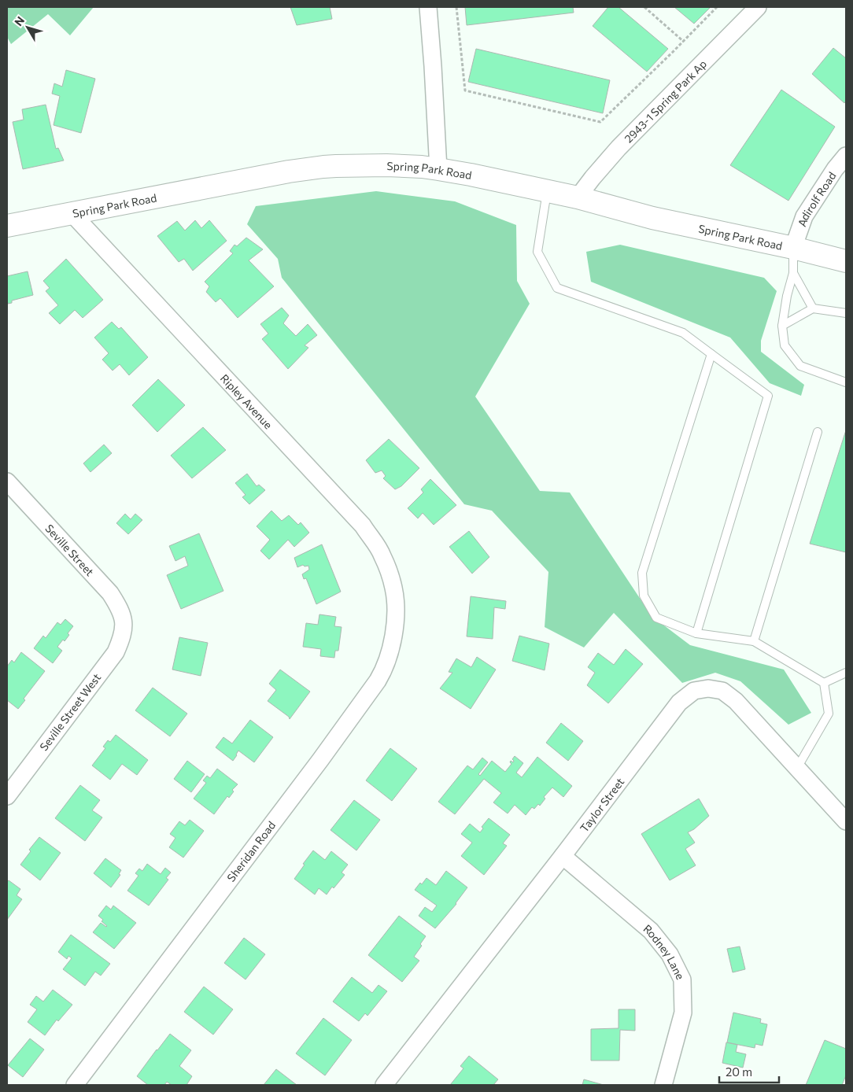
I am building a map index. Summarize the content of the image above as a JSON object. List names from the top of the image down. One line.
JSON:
{"streets":{"main road":["Spring Park Road"],"street":["2943-1 Spring Park Ap","Adirolf Road","Ripley Avenue","Seville Street","Seville Street West","Taylor Street","Sheridan Road","Rodney Lane"]},"crossings":[["2943-1 Spring Park Ap","Spring Park Road"],["Spring Park Road","Adirolf Road"],["Spring Park Road","Ripley Avenue"],["Ripley Avenue","Sheridan Road"],["Seville Street","Seville Street West"],["Taylor Street","Rodney Lane"]],"scale_bar":"20 m","north":"top left"}
